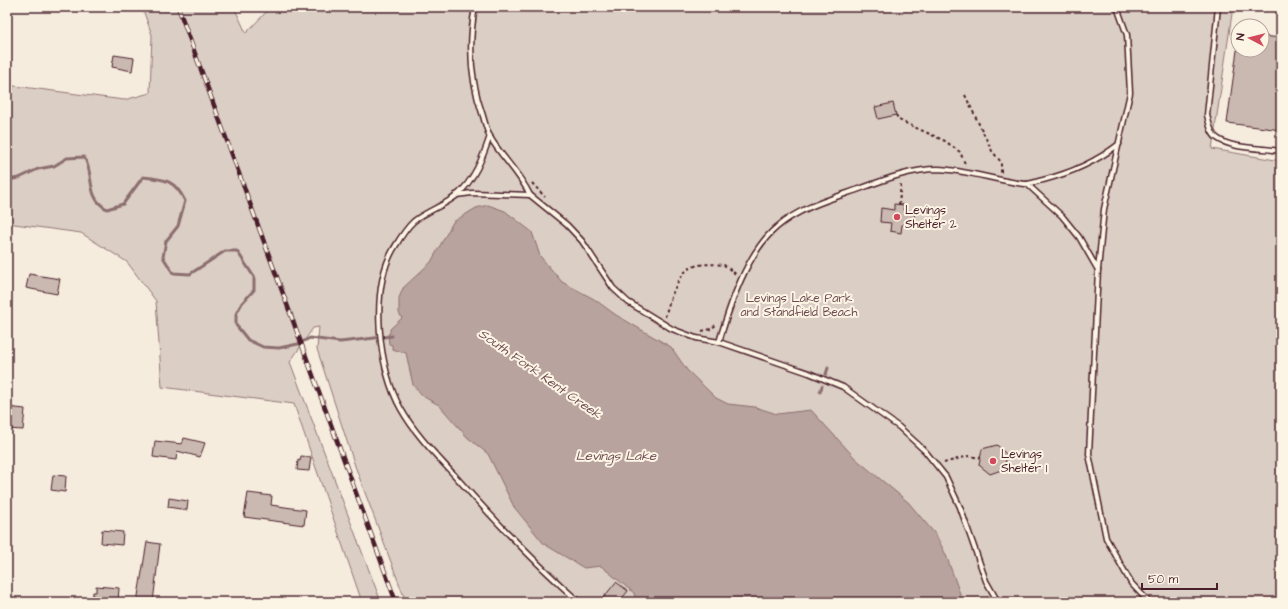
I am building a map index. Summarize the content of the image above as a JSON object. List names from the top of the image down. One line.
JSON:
{"water":["South Fork Kent Creek","Levings Lake"],"parks":["Levings Lake Park and Standfield Beach"],"places":["Levings Shelter 2","Levings Shelter 1"],"scale_bar":"50 m","north":"left"}
